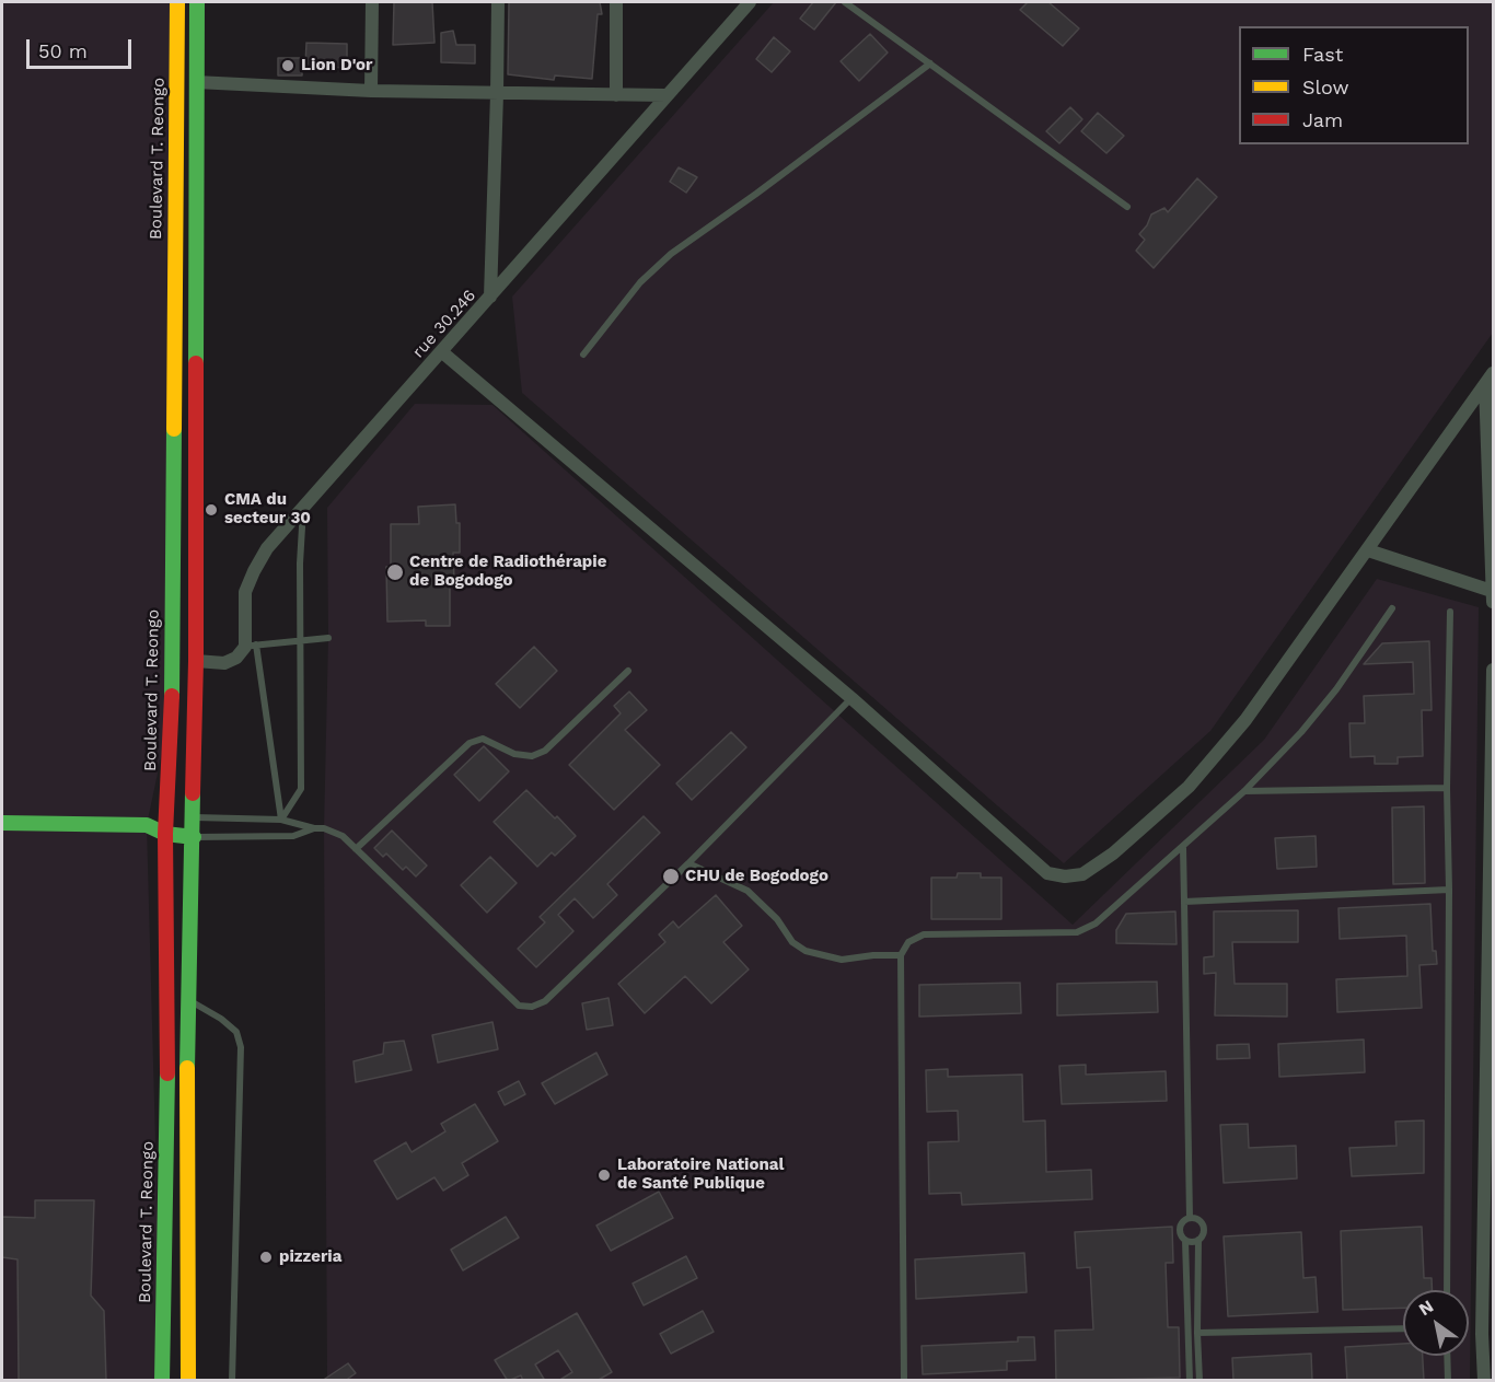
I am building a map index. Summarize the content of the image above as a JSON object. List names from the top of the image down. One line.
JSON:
{"streets":{"main road":["Boulevard T. Reongo"],"street":["rue 30.246"]},"places":["Lion D'or","CMA du secteur 30","Centre de Radiothérapie de Bogodogo","CHU de Bogodogo","Laboratoire National de Santé Publique","pizzeria"],"legend":["Fast","Slow","Jam"],"scale_bar":"50 m","north":"top left"}
